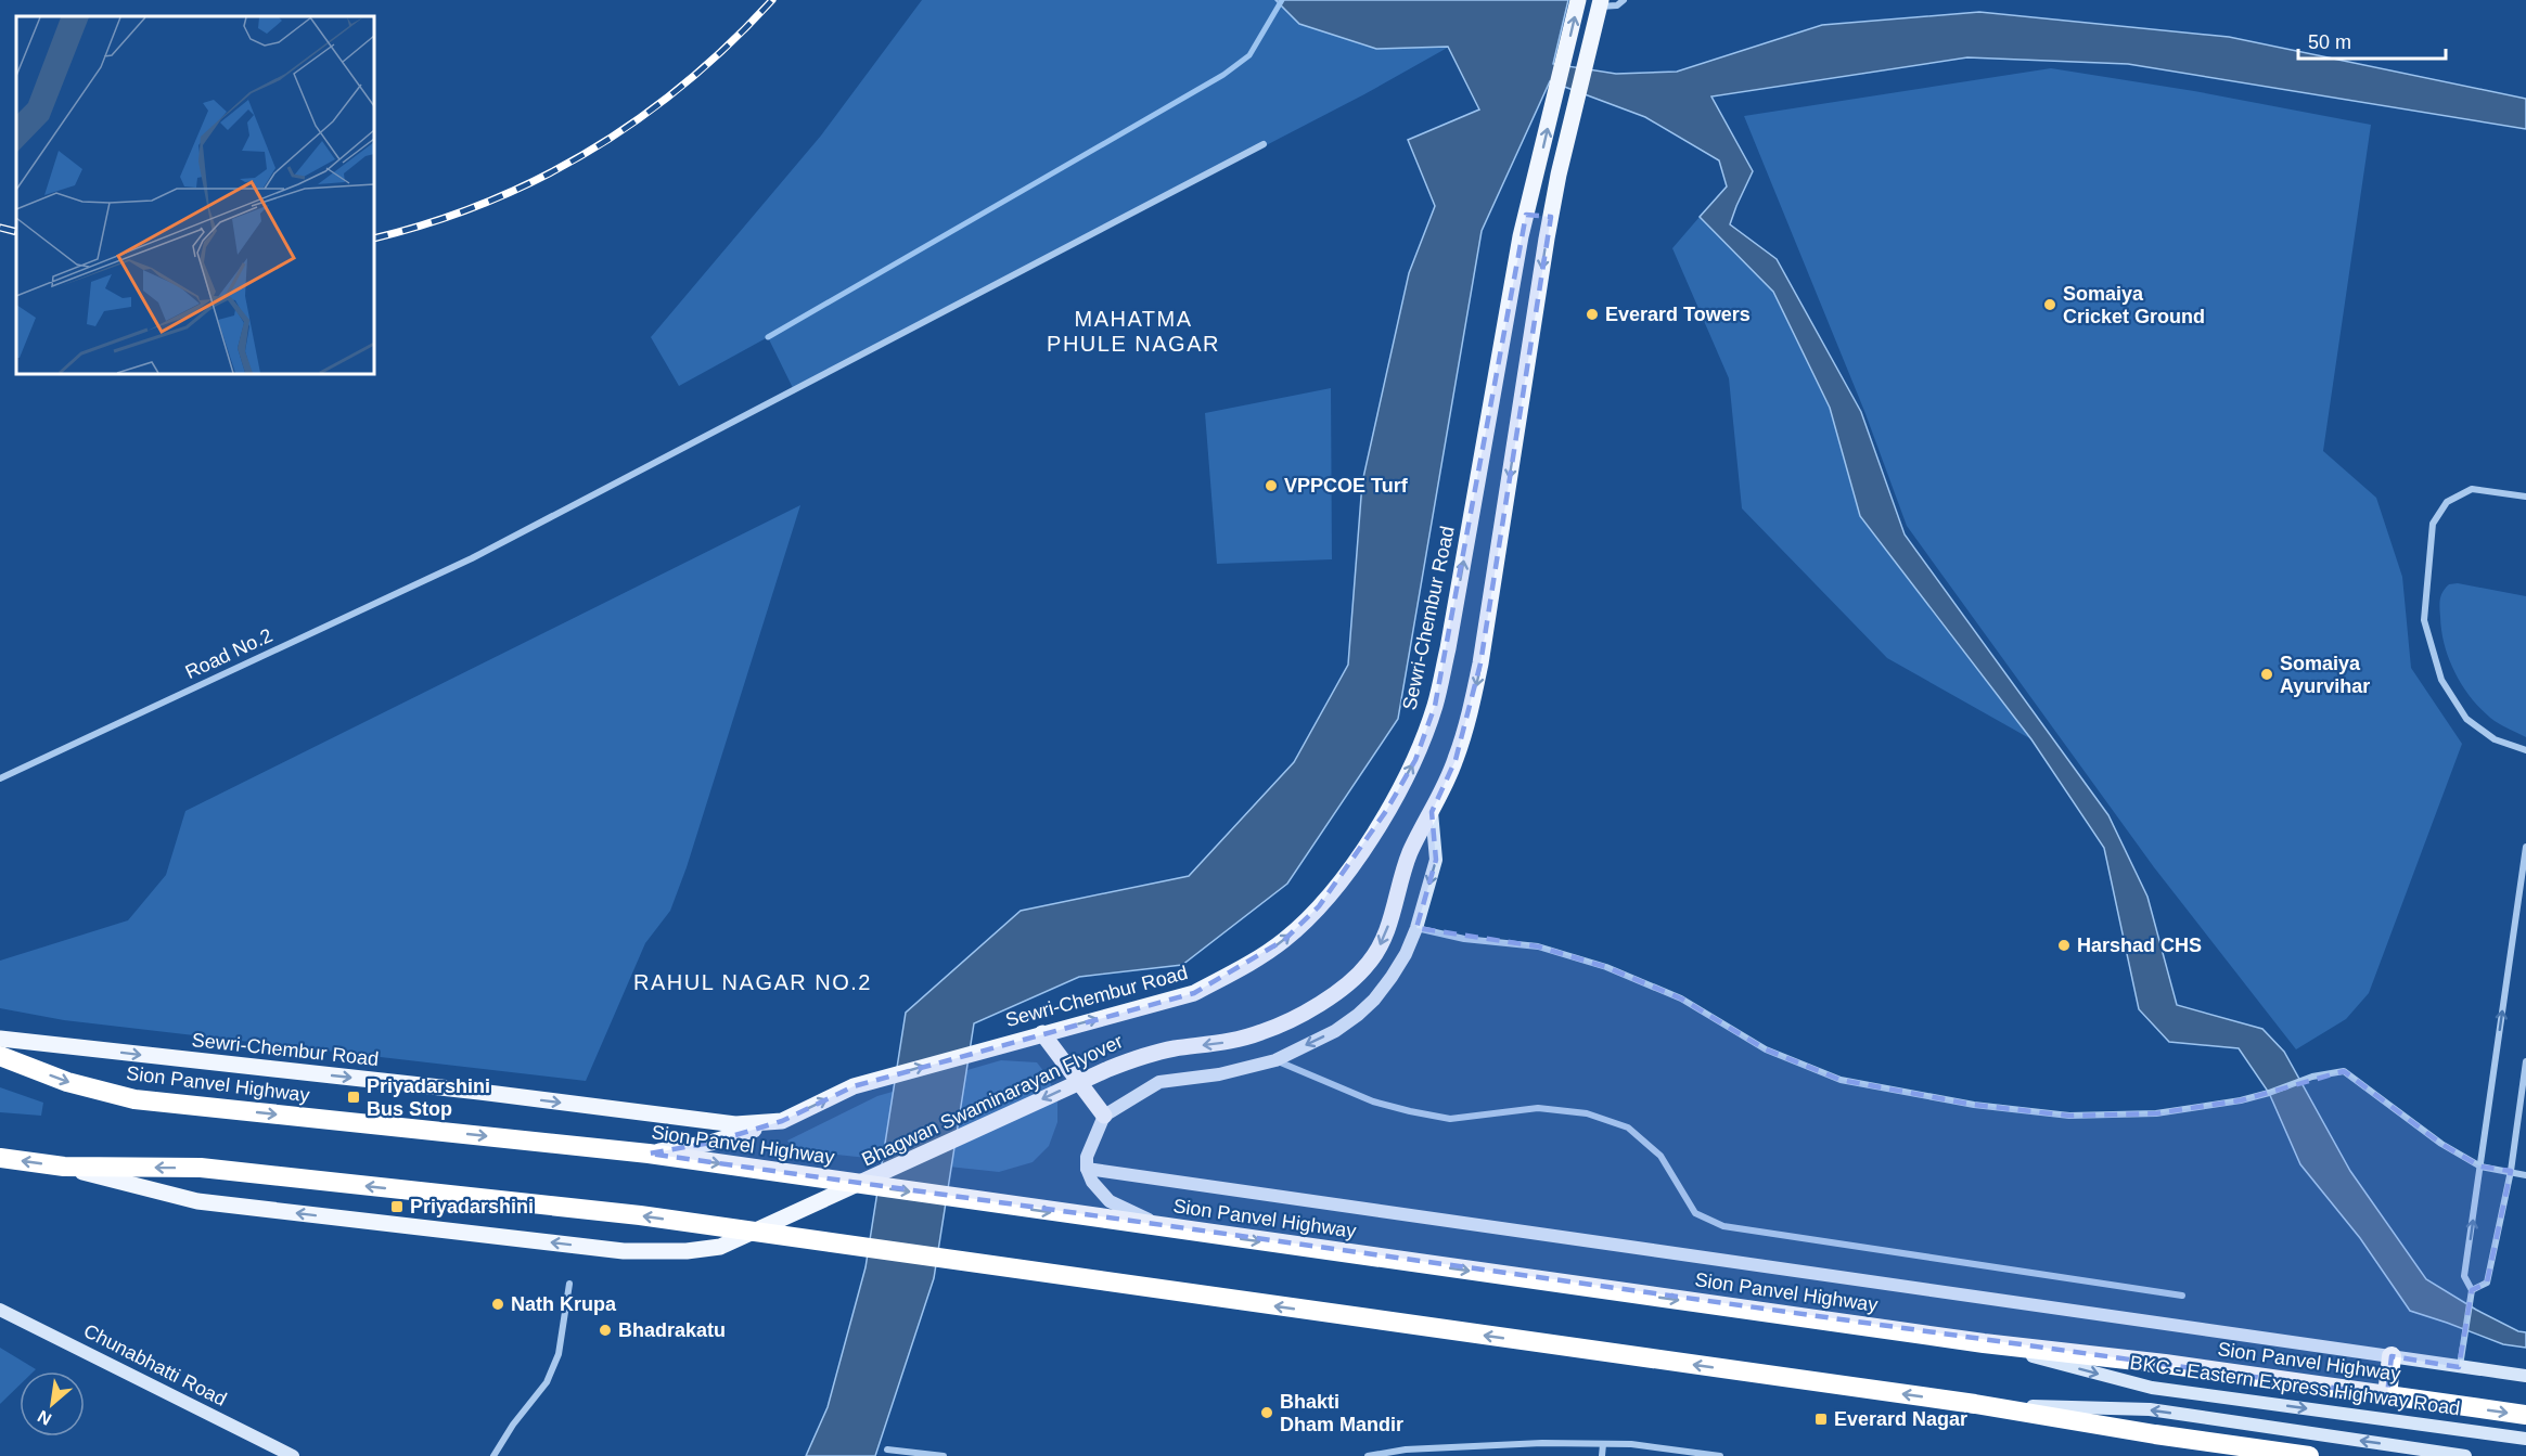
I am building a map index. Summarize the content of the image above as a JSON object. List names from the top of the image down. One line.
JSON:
{"streets":{"highway":["Sion Panvel Highway"],"main road":["Sewri-Chembur Road","Bhagwan Swaminarayan Flyover"],"street":["Road No.2","Chunabhatti Road","BKC - Eastern Express Highway Road"]},"crossings":[["Sion Panvel Highway","BKC - Eastern Express Highway Road"]],"one_way":["Sewri-Chembur Road","Bhagwan Swaminarayan Flyover"],"districts":["MAHATMA PHULE NAGAR","RAHUL NAGAR NO.2"],"places":{"other":["Somaiya Cricket Ground","Everard Towers","VPPCOE Turf","Somaiya Ayurvihar","Harshad CHS","Nath Krupa","Bhadrakatu","Bhakti Dham Mandir"],"transit":["Priyadarshini Bus Stop","Priyadarshini","Everard Nagar"]},"scale_bar":"50 m","north":"bottom left"}
